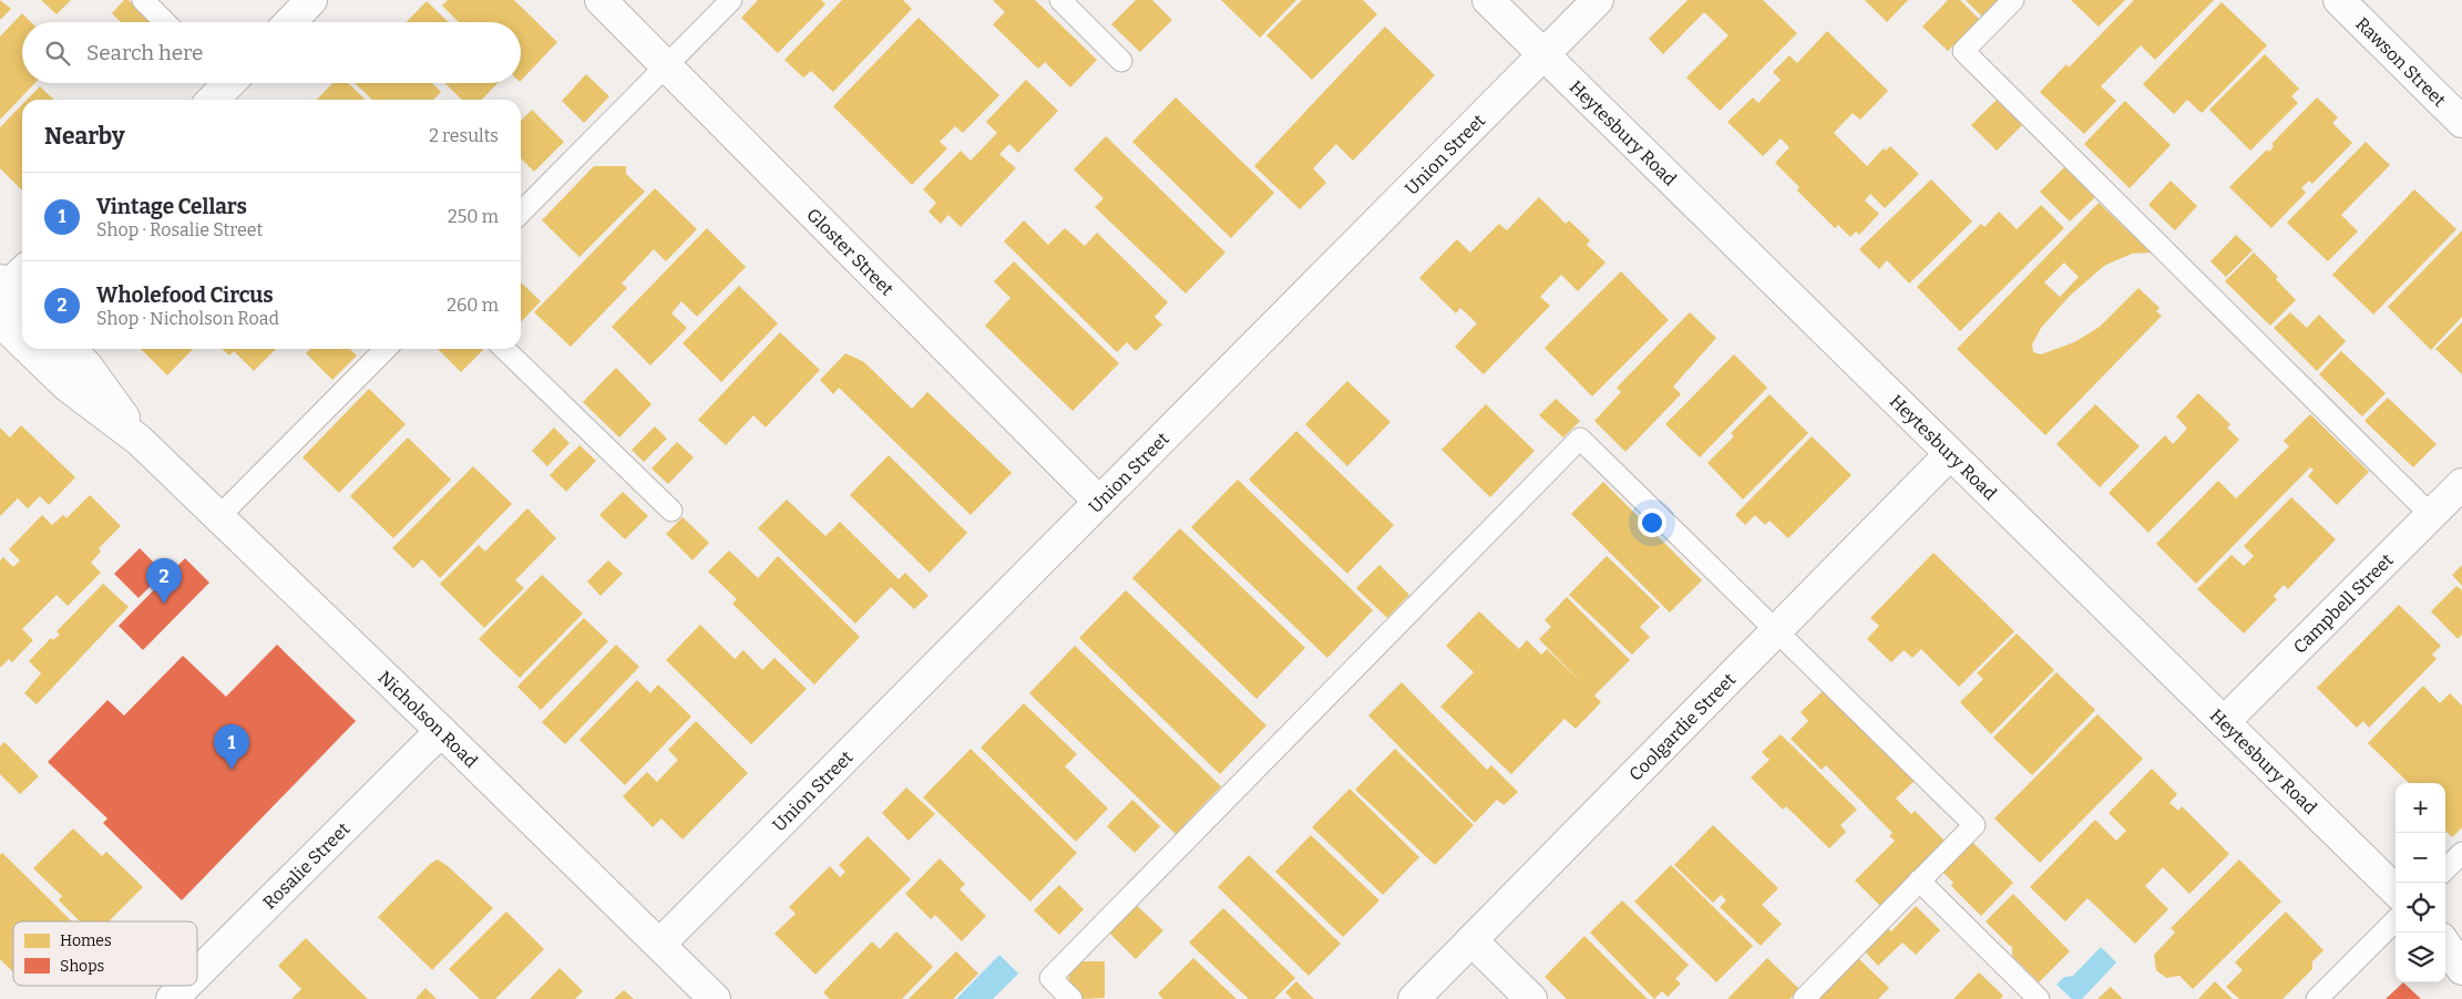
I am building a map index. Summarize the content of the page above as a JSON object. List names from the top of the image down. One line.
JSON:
{"streets":{"street":["Rawson Street","Heytesbury Road","Union Street","Gloster Street","Campbell Street","Nicholson Road","Coolgardie Street","Rosalie Street"]},"crossings":[["Heytesbury Road","Union Street"],["Heytesbury Road","Campbell Street"],["Heytesbury Road","Coolgardie Street"],["Union Street","Gloster Street"],["Union Street","Nicholson Road"],["Nicholson Road","Rosalie Street"]],"legend":["Homes","Shops"],"page":{"search":"Search here","heading":["Nearby","2 results"],"list":[{"mark":"1","name":"Vintage Cellars","note":"Shop · Rosalie Street","value":"250 m"},{"mark":"2","name":"Wholefood Circus","note":"Shop · Nicholson Road","value":"260 m"}],"pins":["2","1"],"map_buttons":["+","−"]}}
